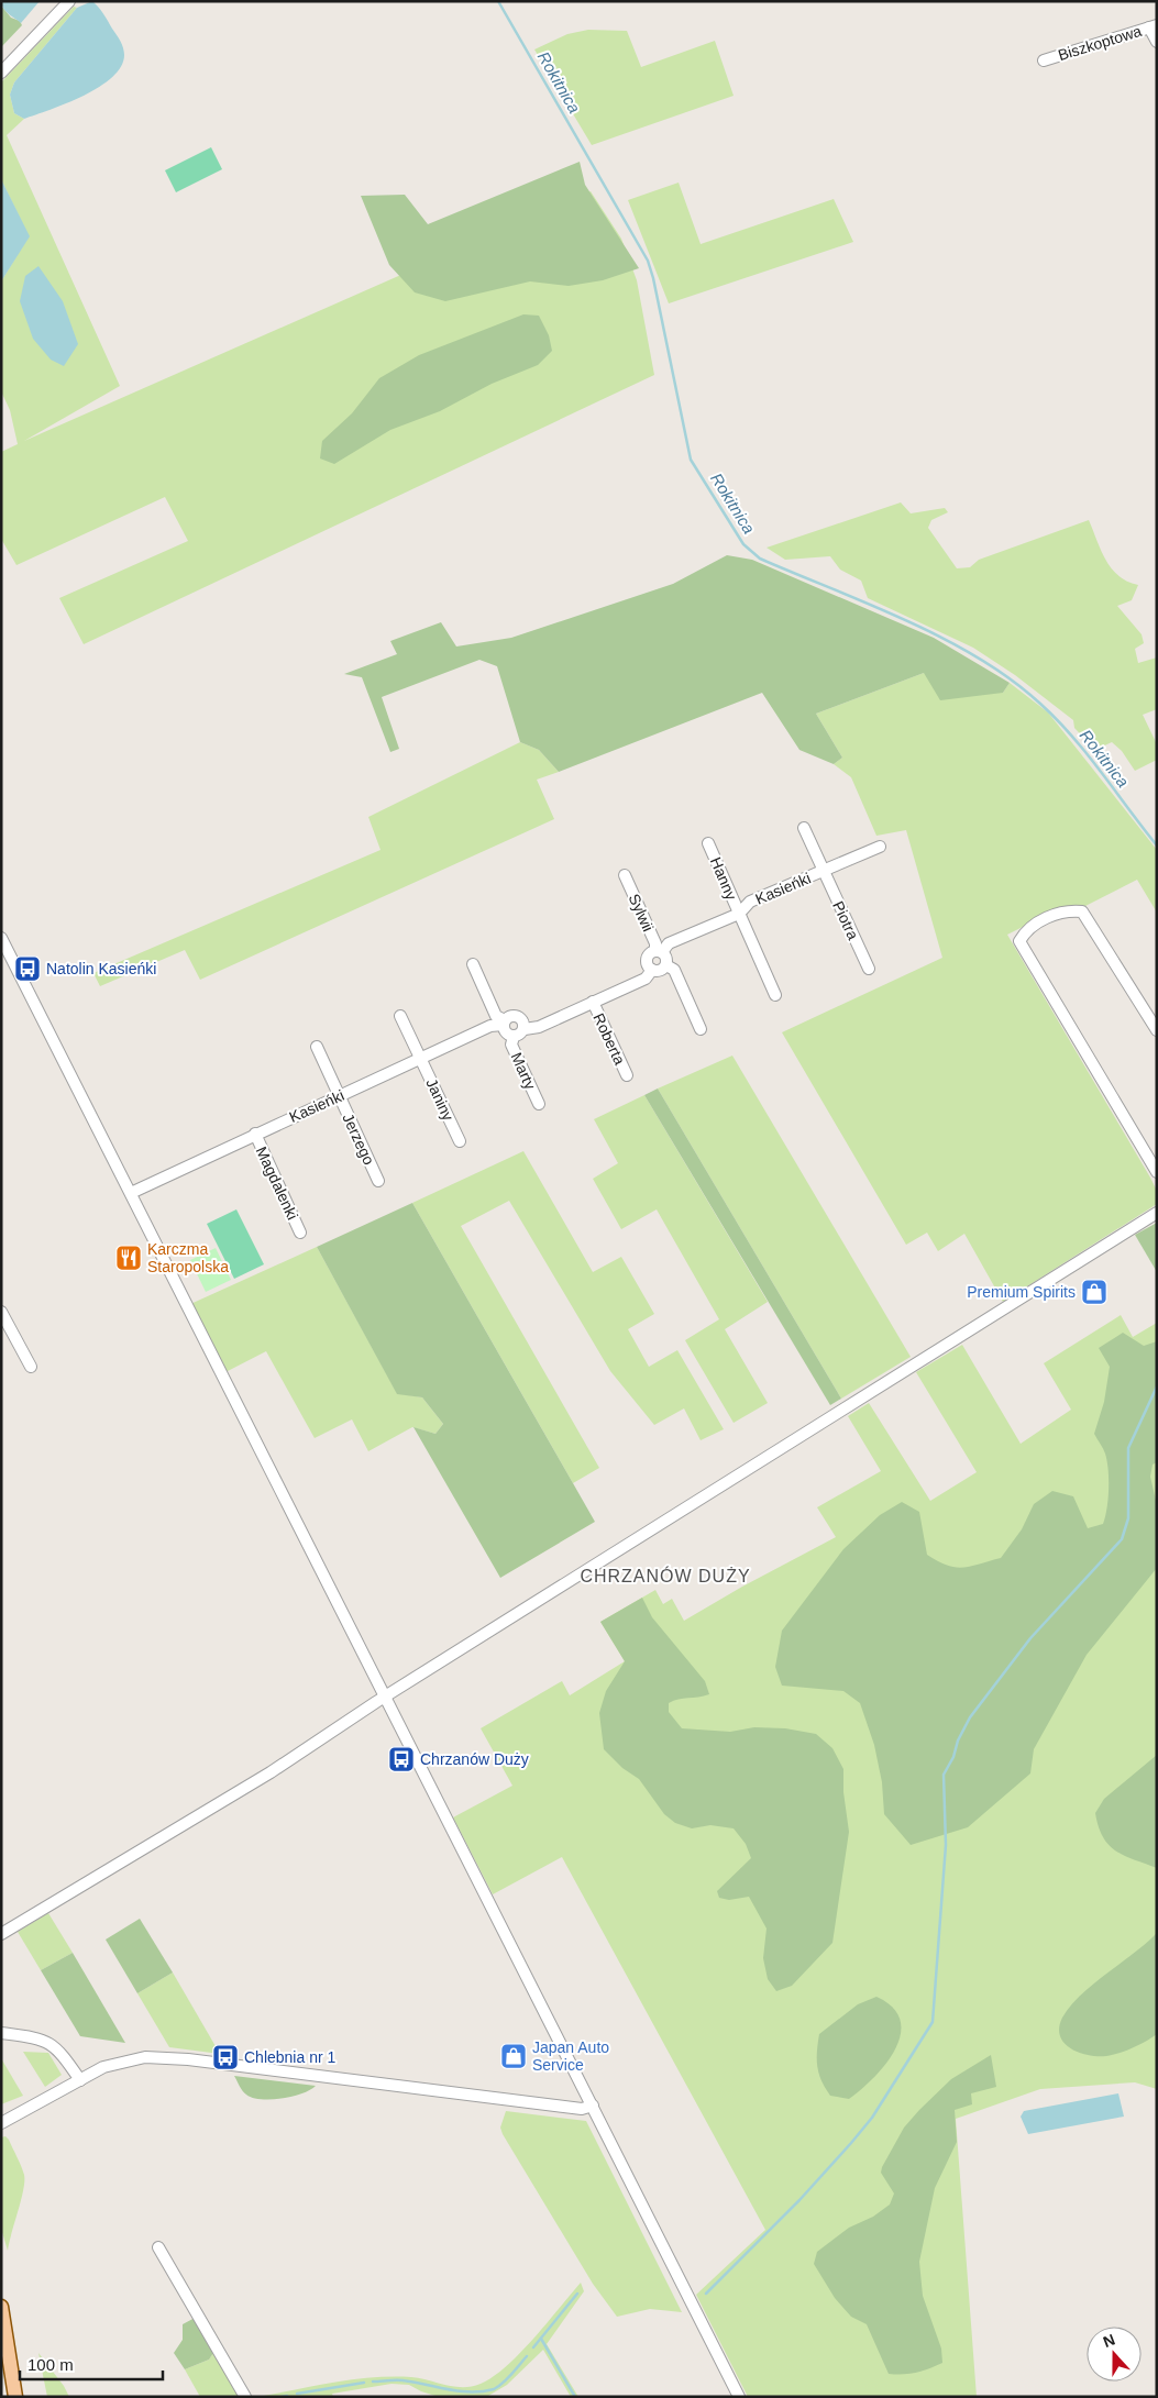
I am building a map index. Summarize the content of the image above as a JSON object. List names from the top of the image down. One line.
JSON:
{"streets":{"street":["Biszkoptowa","Hanny","Kasieńki","Sylwii","Piotra","Roberta","Marty","Janiny","Jerzego","Magdalenki"]},"crossings":[["Hanny","Kasieńki"],["Kasieńki","Sylwii"],["Kasieńki","Piotra"],["Kasieńki","Marty"],["Kasieńki","Janiny"],["Kasieńki","Jerzego"],["Kasieńki","Magdalenki"]],"districts":["CHRZANÓW DUŻY"],"water":["Rokitnica"],"places":{"bus stop":["Natolin Kasieńki","Chrzanów Duży","Chlebnia nr 1"],"restaurant":["Karczma Staropolska"],"shop":["Premium Spirits","Japan Auto Service"]},"scale_bar":"100 m","north":"top"}
